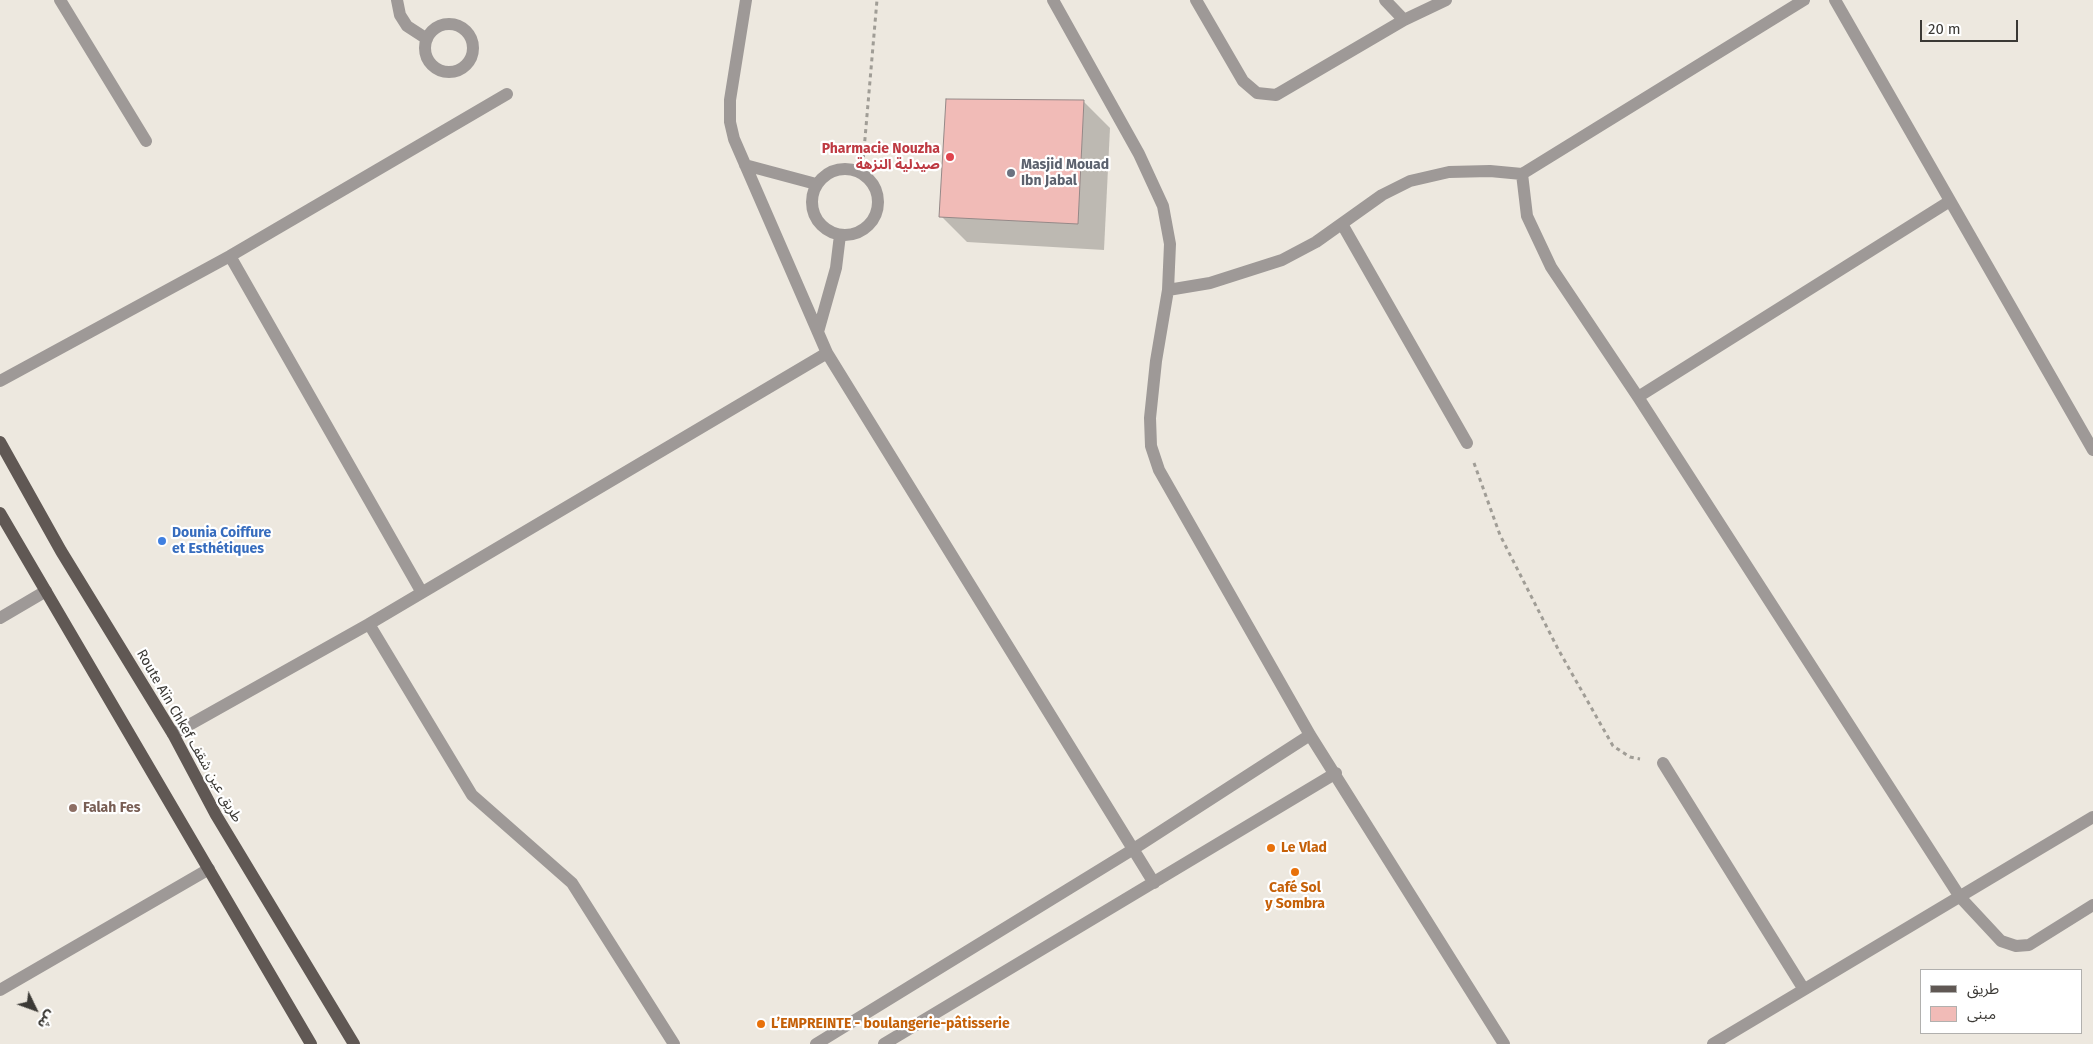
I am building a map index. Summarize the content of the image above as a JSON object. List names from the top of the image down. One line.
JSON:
{"streets":{"main road":["Route Aïn Chkef طريق عين شقف"]},"places":["Pharmacie Nouzha صيدلية النزهة","Masjid Mouad Ibn Jabal","Dounia Coiffure et Esthétiques","Falah Fes","Le Vlad","Café Sol y Sombra","L’EMPREINTE - boulangerie-pâtisserie"],"legend":["طريق","مبنى"],"scale_bar":"20 m","north":"bottom right"}
